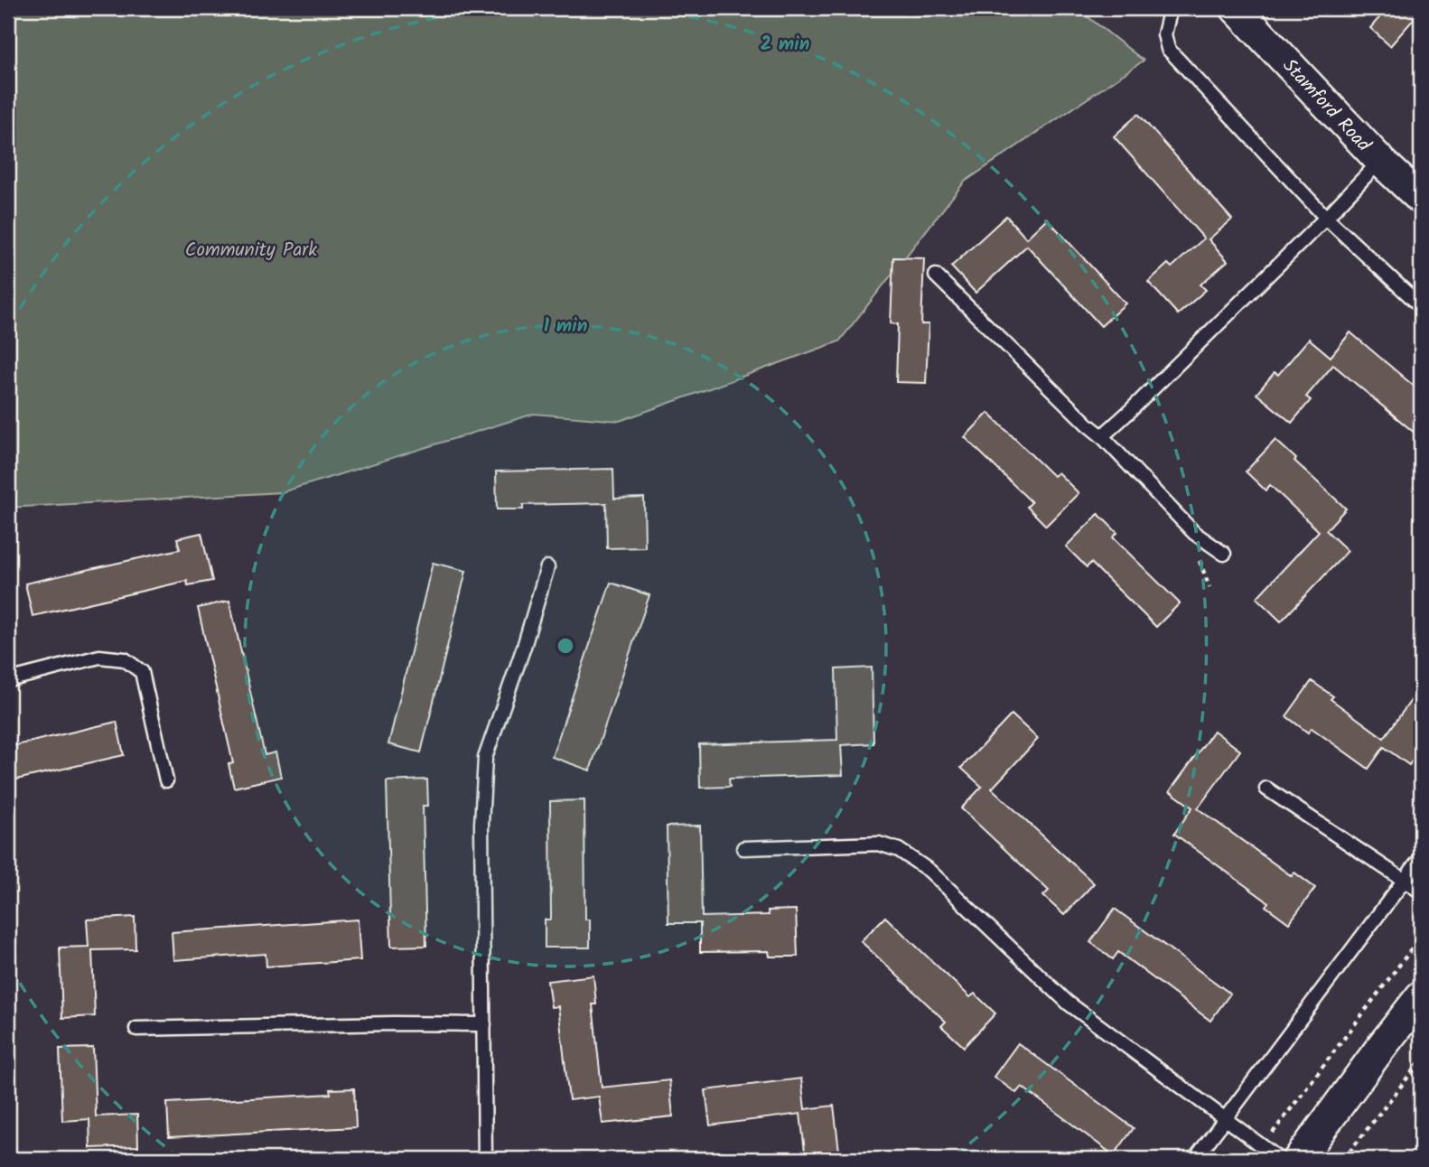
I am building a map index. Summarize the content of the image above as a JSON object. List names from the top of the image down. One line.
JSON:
{"streets":{"street":["Stamford Road"]},"parks":["Community Park"],"rings":["2 min","1 min"]}
